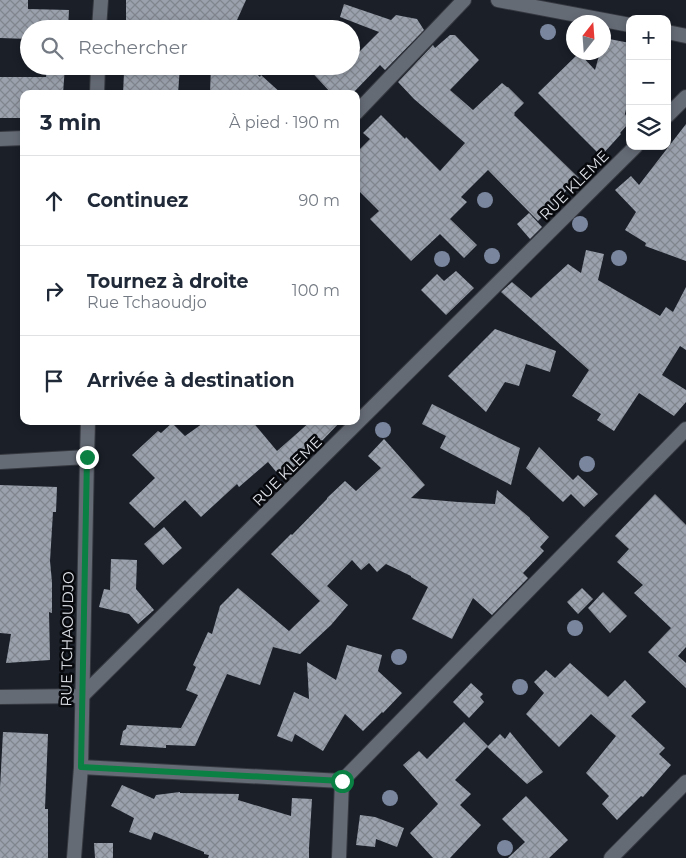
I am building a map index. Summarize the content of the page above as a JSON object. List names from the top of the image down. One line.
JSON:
{"streets":{"street":["RUE KLEME","RUE TCHAOUDJO"]},"crossings":[["RUE KLEME","RUE TCHAOUDJO"]],"north":"top","page":{"map_buttons":["+","−"],"search":"Rechercher","heading":["3 min","À pied · 190 m"],"list":[["Continuez","90 m"],["Tournez à droite","Rue Tchaoudjo","100 m"],"Arrivée à destination"]}}
